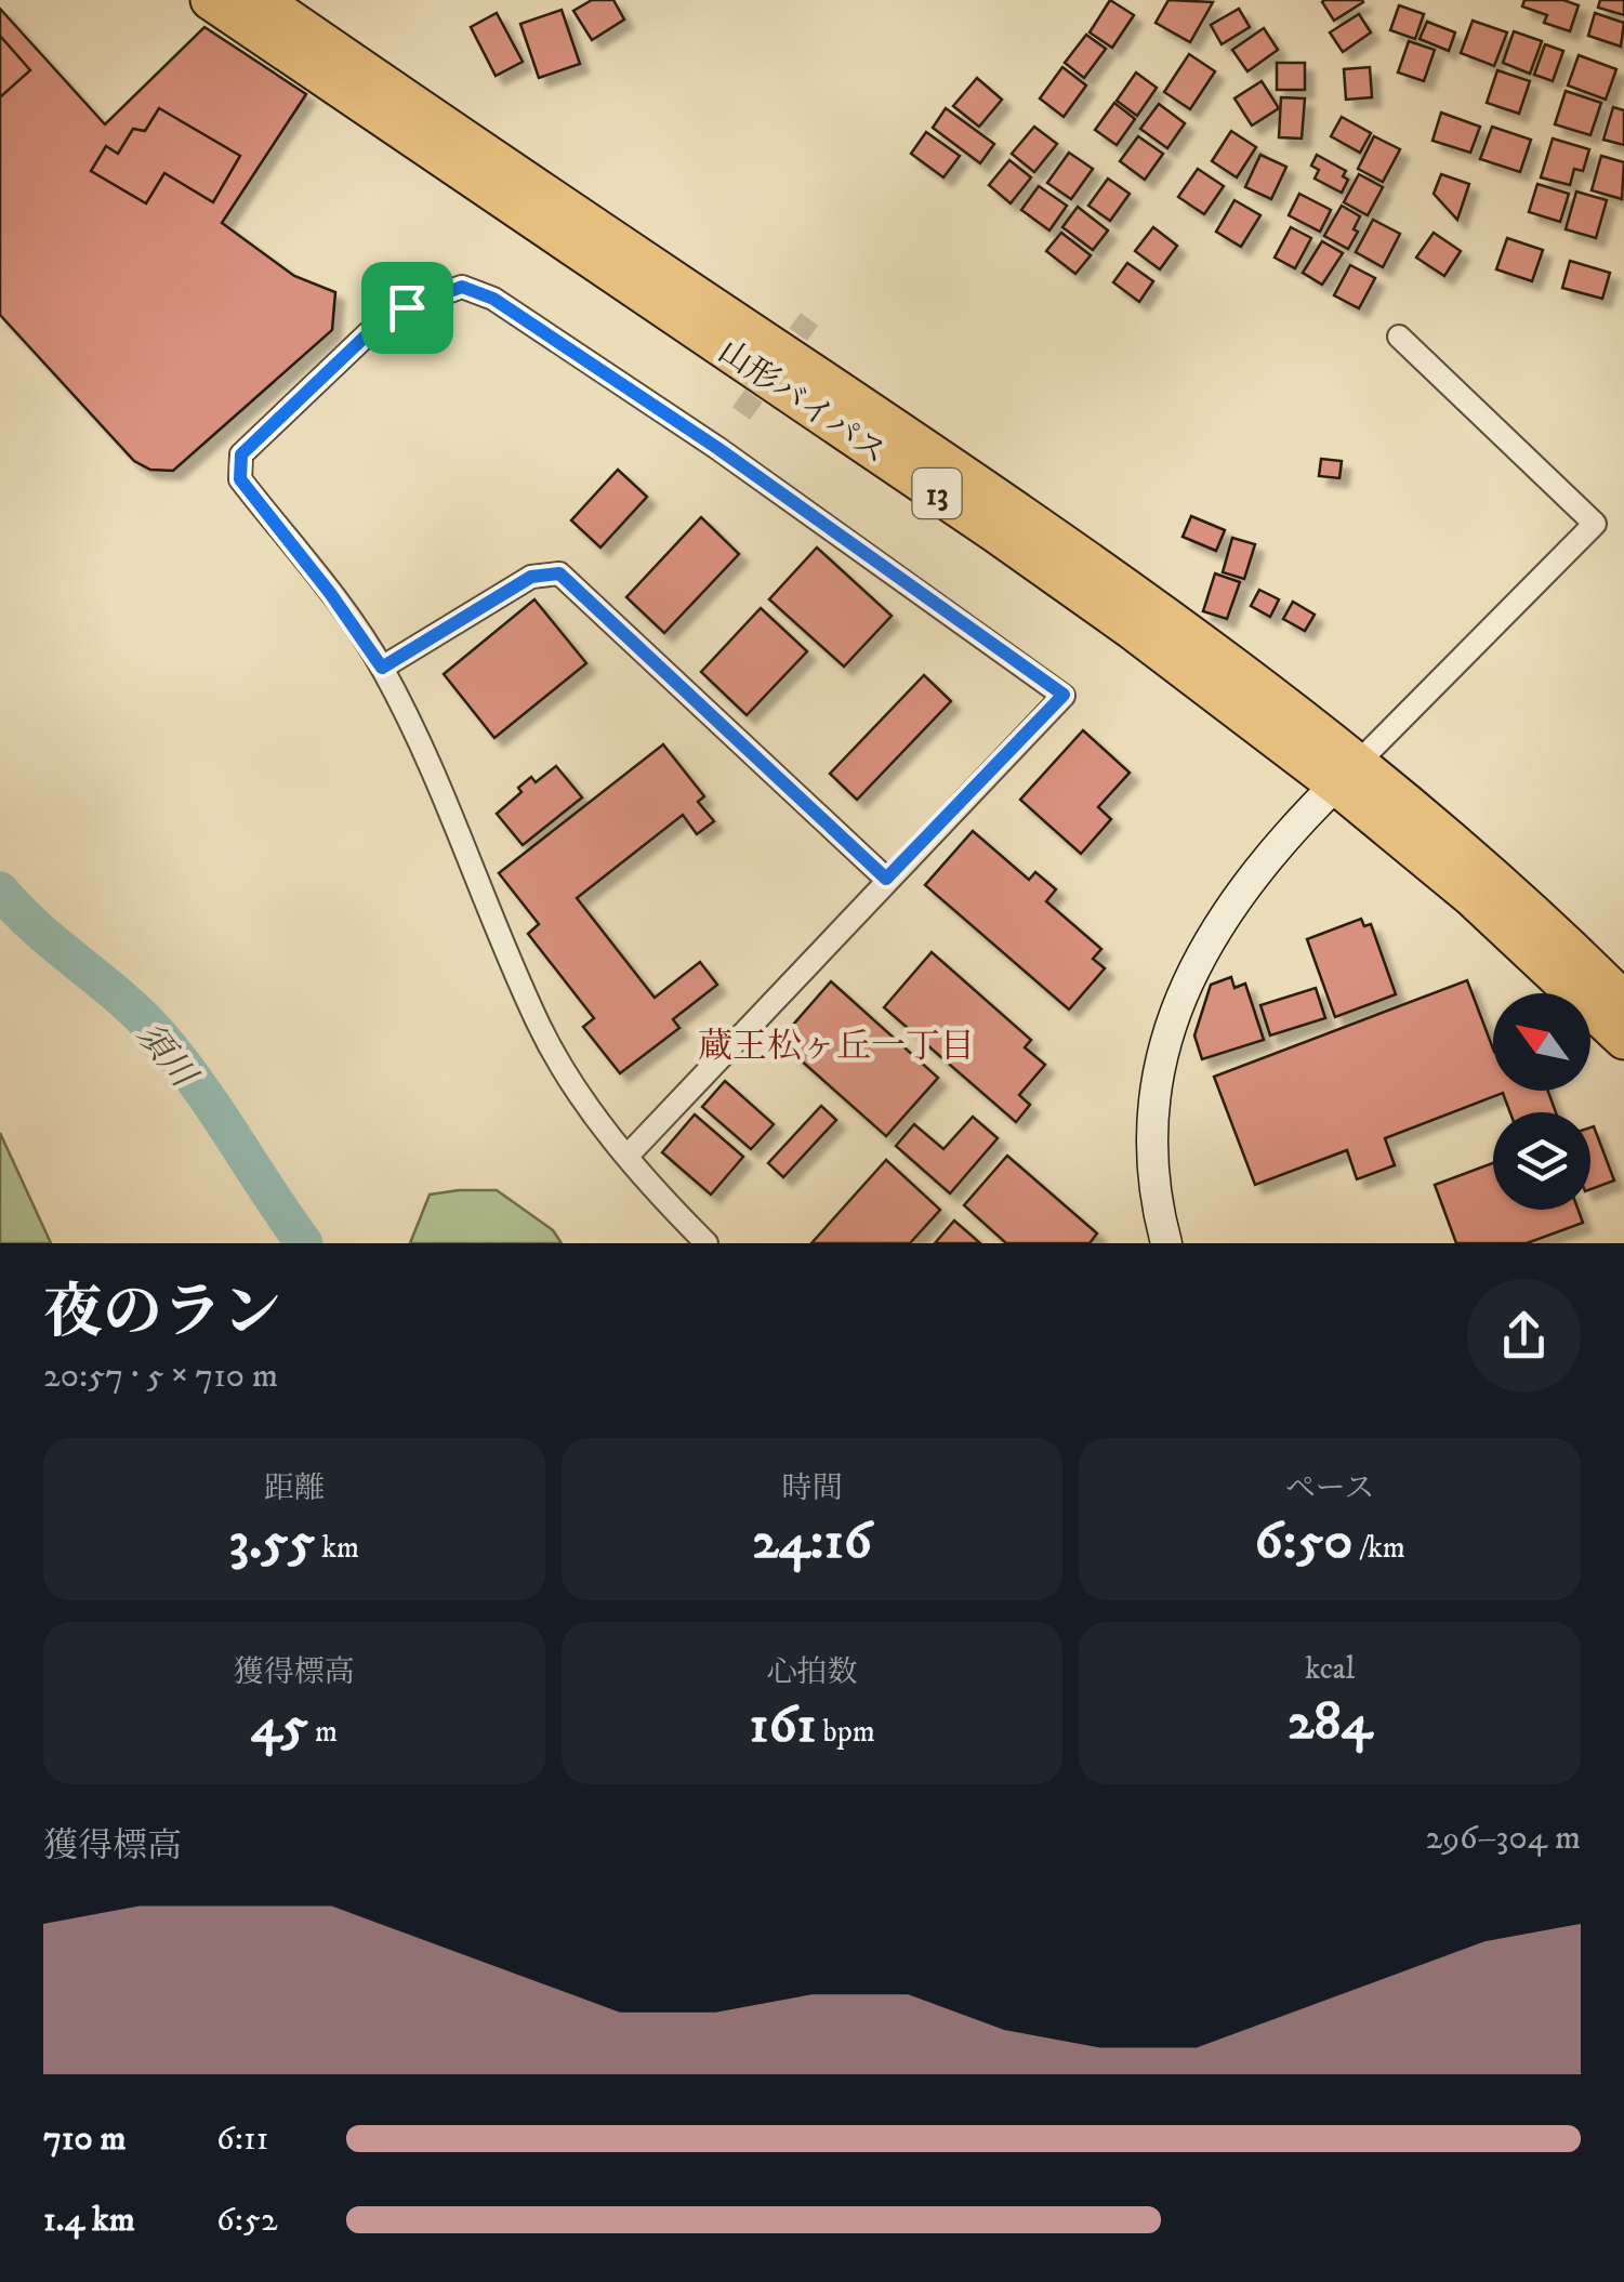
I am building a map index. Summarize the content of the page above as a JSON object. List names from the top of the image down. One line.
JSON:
{"streets":{"highway":["山形バイパス","13"]},"districts":["蔵王松ヶ丘一丁目"],"water":["須川"],"north":"top left","page":{"heading":["夜のラン","20:57 · 5 × 710 m"],"stats":[["距離","3.55 km"],["時間","24:16"],["ペース","6:50 /km"],["獲得標高","45 m"],["心拍数","161 bpm"],["kcal","284"]],"chart":["獲得標高","296–304 m"],"list":[{"name":"710 m","note":"6:11"},{"name":"1.4 km","note":"6:52"}]}}
